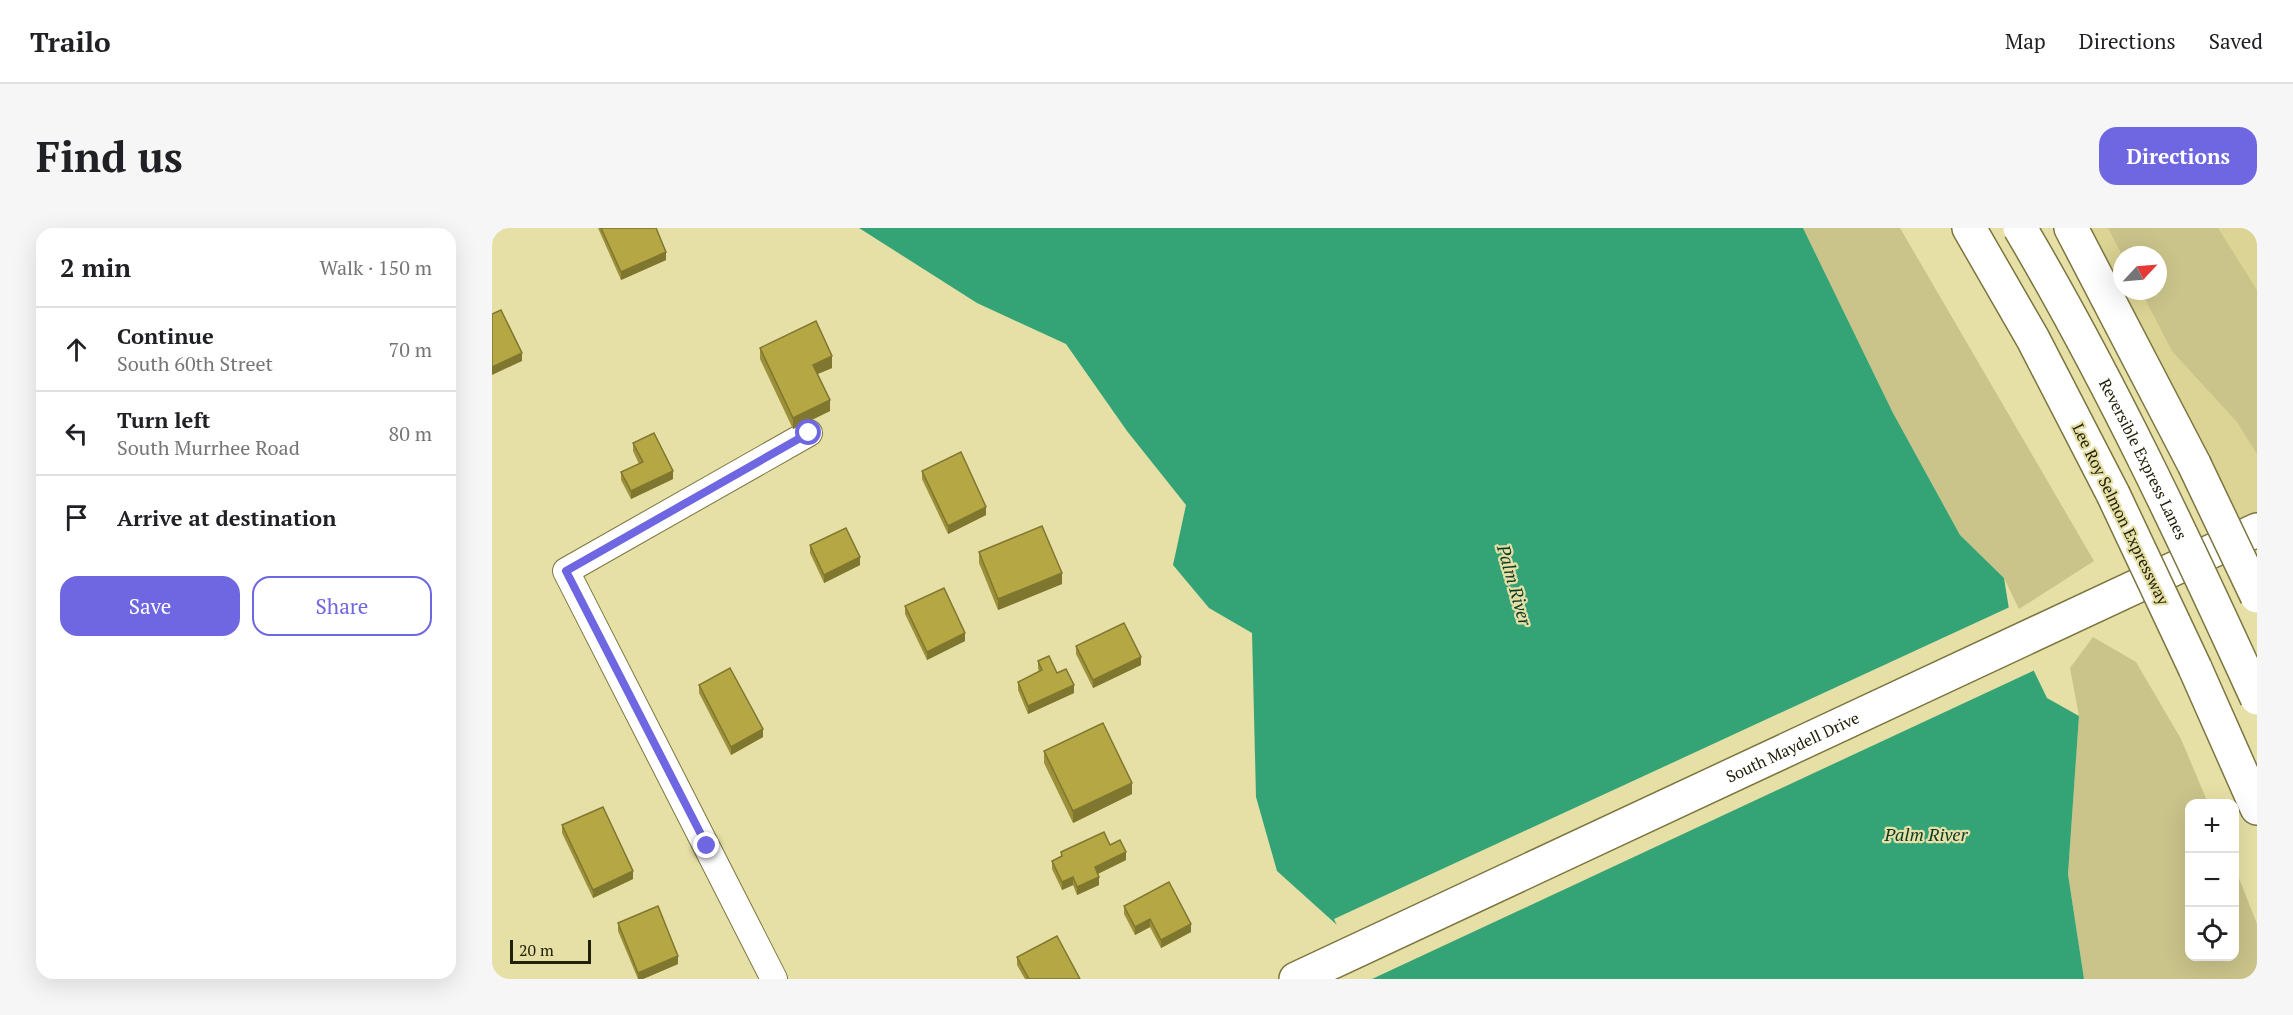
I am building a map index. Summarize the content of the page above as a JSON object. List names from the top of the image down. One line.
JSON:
{"streets":{"main road":["Reversible Express Lanes","Lee Roy Selmon Expressway","South Maydell Drive"]},"water":["Palm River"],"scale_bar":"20 m","north":"top right","page":{"header":"Trailo","nav":["Map","Directions","Saved"],"buttons":["Directions",["Save","Share"]],"title":"Find us","heading":["2 min","Walk · 150 m"],"list":[["Continue","South 60th Street","70 m"],["Turn left","South Murrhee Road","80 m"],"Arrive at destination"],"map_buttons":["+","−"],"scale":"20 m"}}
